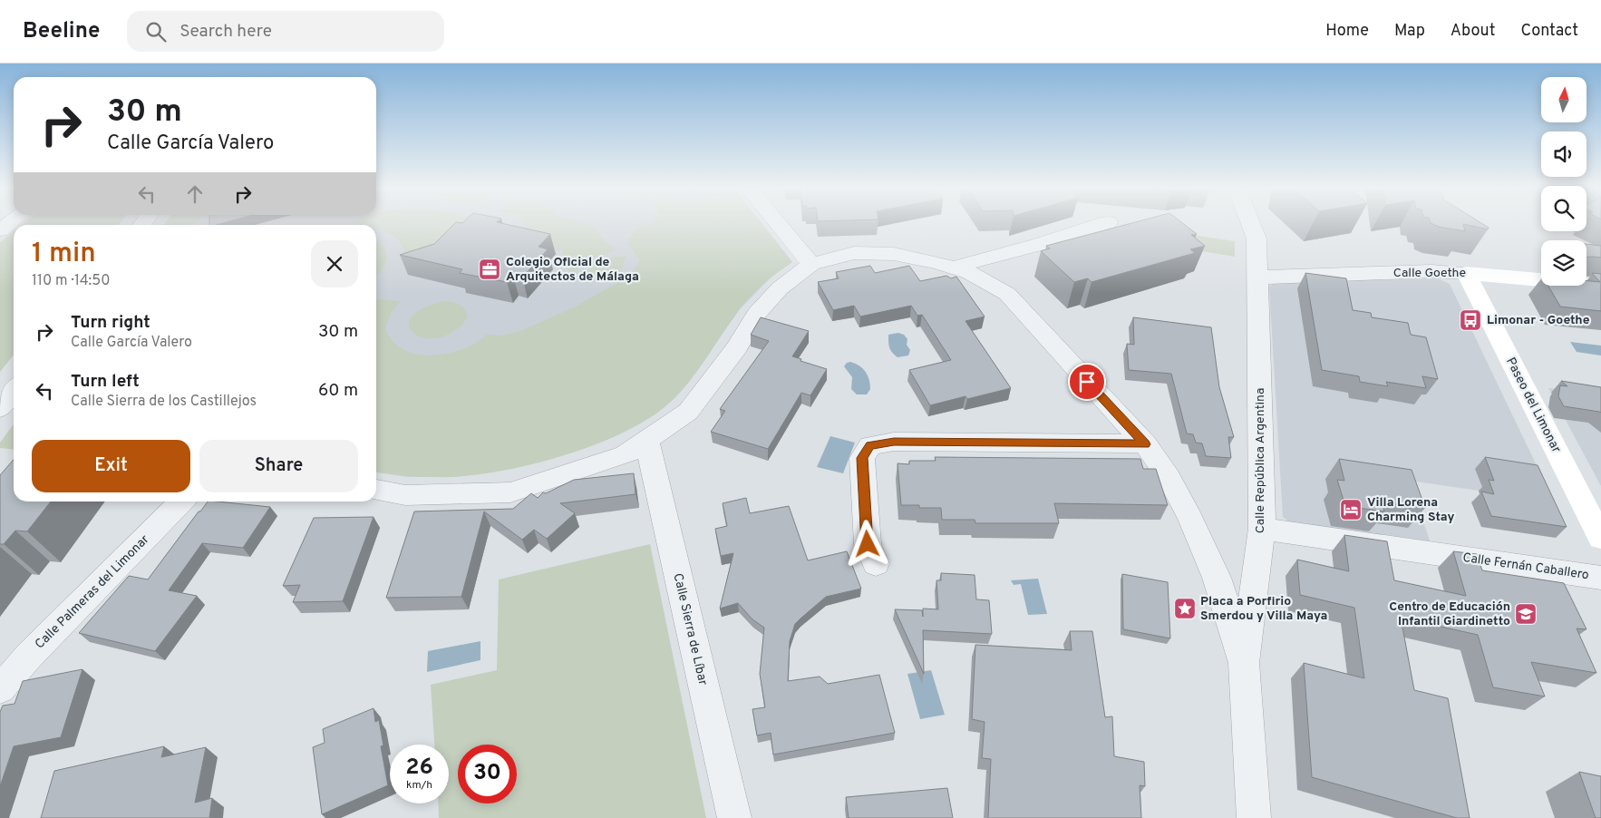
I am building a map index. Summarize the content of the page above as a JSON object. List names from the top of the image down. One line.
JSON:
{"streets":{"main road":["Calle Goethe","Paseo del Limonar"],"street":["Calle República Argentina","Calle Fernán Caballero","Calle Palmeras del Limonar","Calle Sierra de Líbar"]},"crossings":[["Calle Goethe","Paseo del Limonar"],["Calle Goethe","Calle República Argentina"],["Calle República Argentina","Calle Fernán Caballero"]],"places":{"office":["Colegio Oficial de Arquitectos de Málaga"],"bus stop":["Limonar - Goethe"],"hotel":["Villa Lorena Charming Stay"],"place":["Placa a Porfirio Smerdou y Villa Maya"],"school or university":["Centro de Educación Infantil Giardinetto"]},"north":"top","page":{"header":"Beeline","search":"Search here","nav":["Home","Map","About","Contact"],"turn":["30 m","Calle García Valero"],"heading":["1 min","110 m · 14:50"],"list":[{"name":"Turn right","note":"Calle García Valero","value":"30 m"},{"name":"Turn left","note":"Calle Sierra de los Castillejos","value":"60 m"}],"buttons":["Exit","Share"],"speed":"26 km/h","limit":"30"}}
